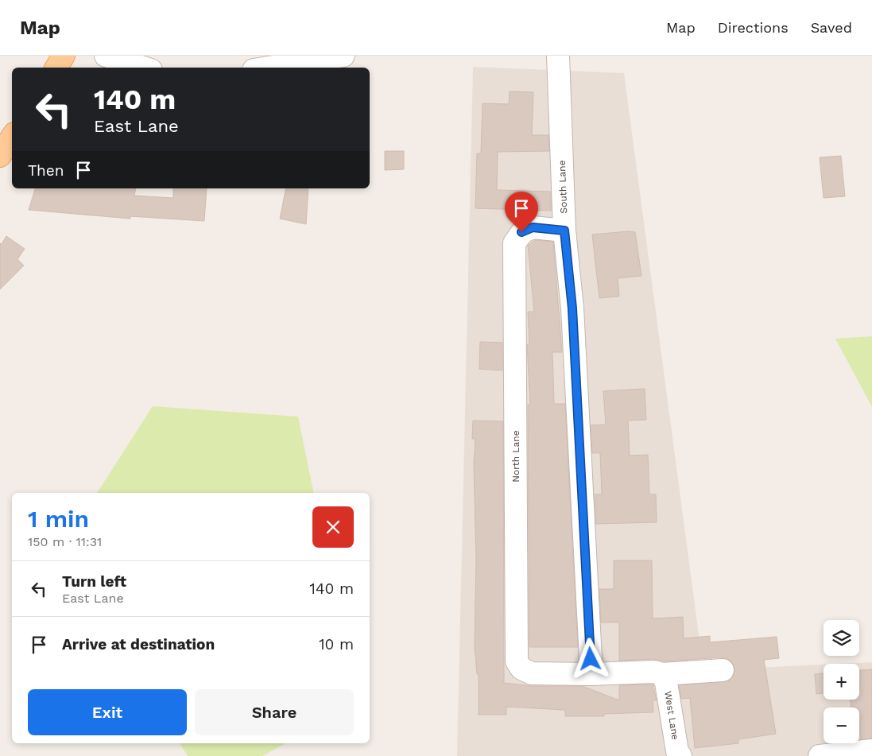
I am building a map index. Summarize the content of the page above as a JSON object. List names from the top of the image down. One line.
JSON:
{"streets":{"street":["South Lane","North Lane","West Lane"]},"crossings":[["South Lane","North Lane"]],"page":{"header":"Map","nav":["Map","Directions","Saved"],"turn":["140 m","East Lane"],"then":"Then","heading":["1 min","150 m · 11:31"],"list":[{"name":"Turn left","note":"East Lane","value":"140 m"},{"name":"Arrive at destination","value":"10 m"}],"map_buttons":["+","−"],"buttons":["Exit","Share"]}}
